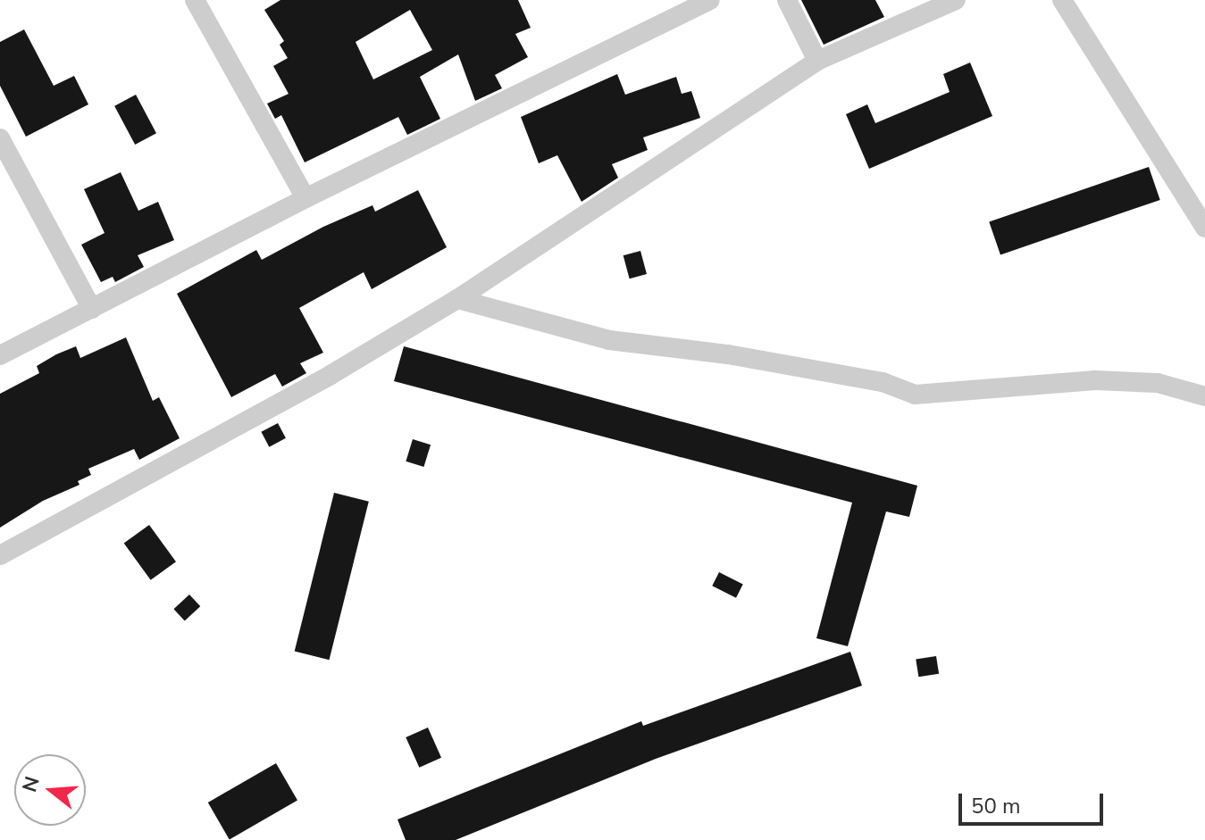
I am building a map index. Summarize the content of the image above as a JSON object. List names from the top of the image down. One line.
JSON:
{"scale_bar":"50 m","north":"left"}
